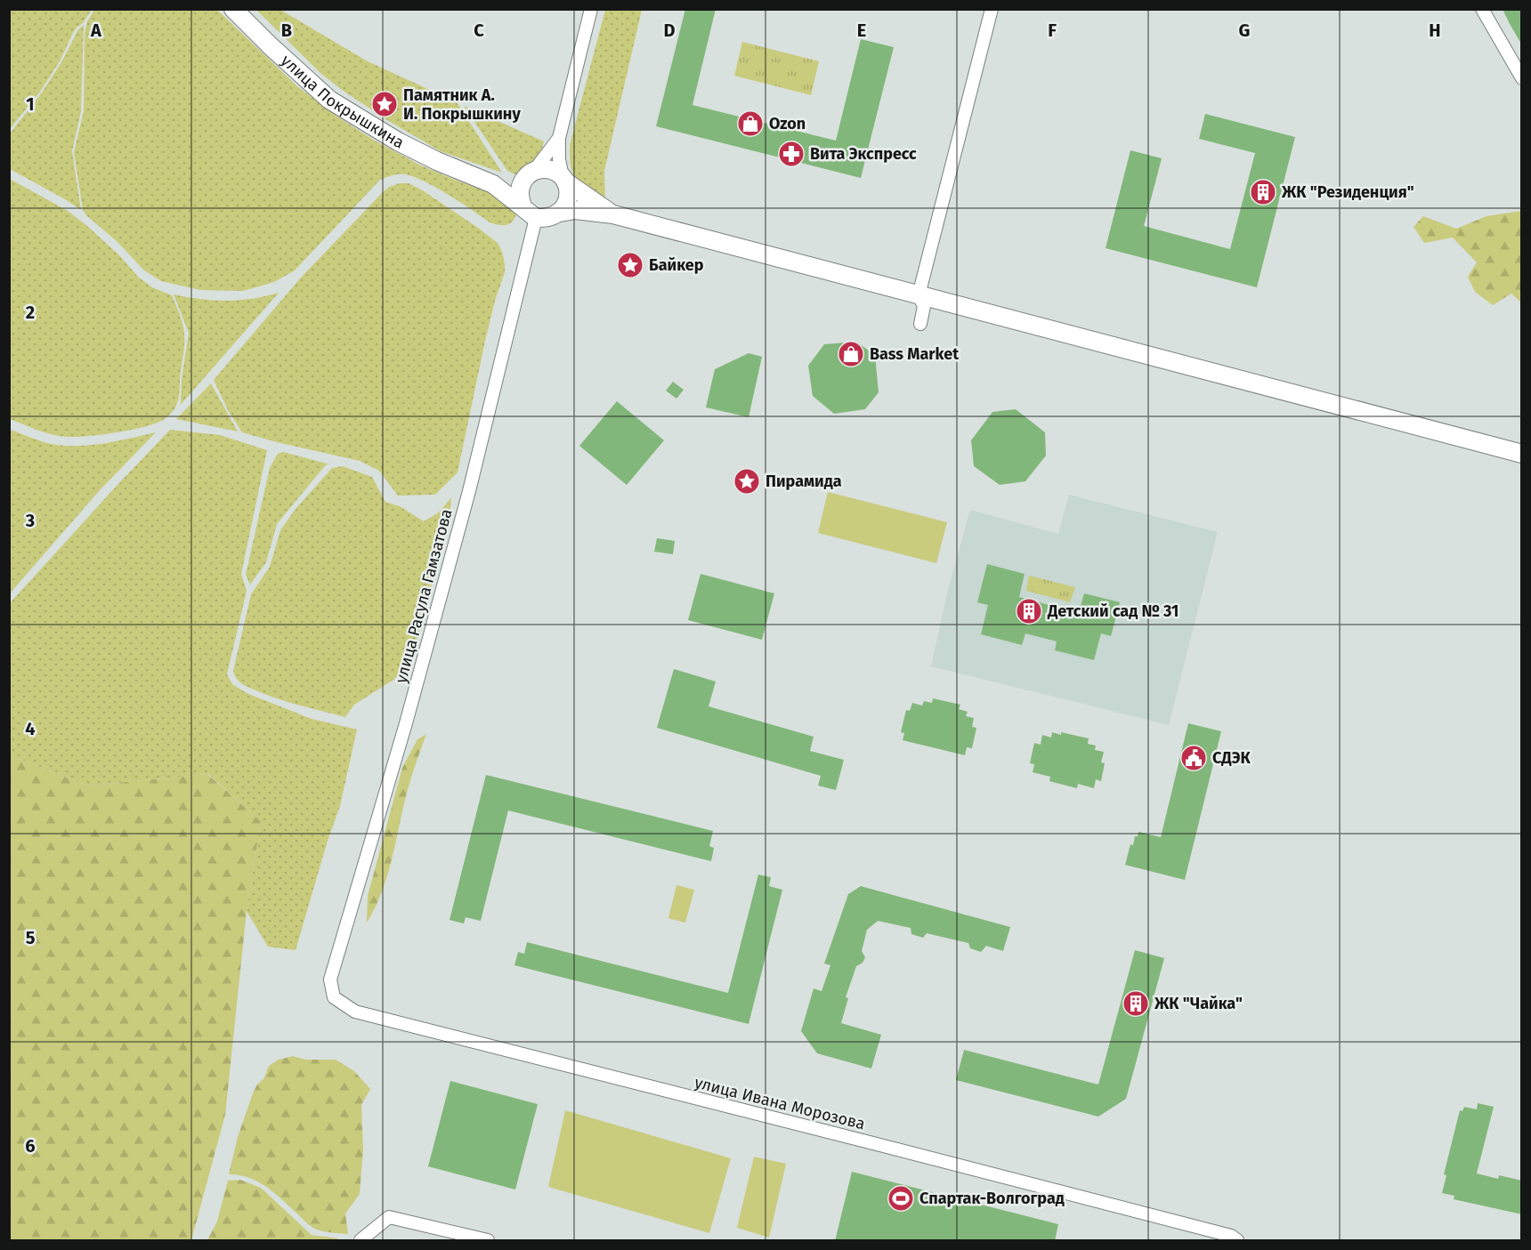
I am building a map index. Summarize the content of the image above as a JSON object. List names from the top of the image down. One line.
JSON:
{"streets":{"main road":["улица Покрышкина"],"street":["улица Расула Гамзатова","улица Ивана Морозова"]},"crossings":[["улица Покрышкина","улица Расула Гамзатова"],["улица Расула Гамзатова","улица Ивана Морозова"]],"places":{"place":["Памятник А. И. Покрышкину","Байкер","Пирамида"],"shop":["Ozon","Bass Market"],"pharmacy":["Вита Экспресс"],"building":["ЖК \"Резиденция\"","Детский сад № 31","ЖК \"Чайка\""],"public building":["СДЭК"],"sports":["Спартак-Волгоград"]},"grid":{"columns":["A","B","C","D","E","F","G","H"],"rows":["1","2","3","4","5","6"]}}
